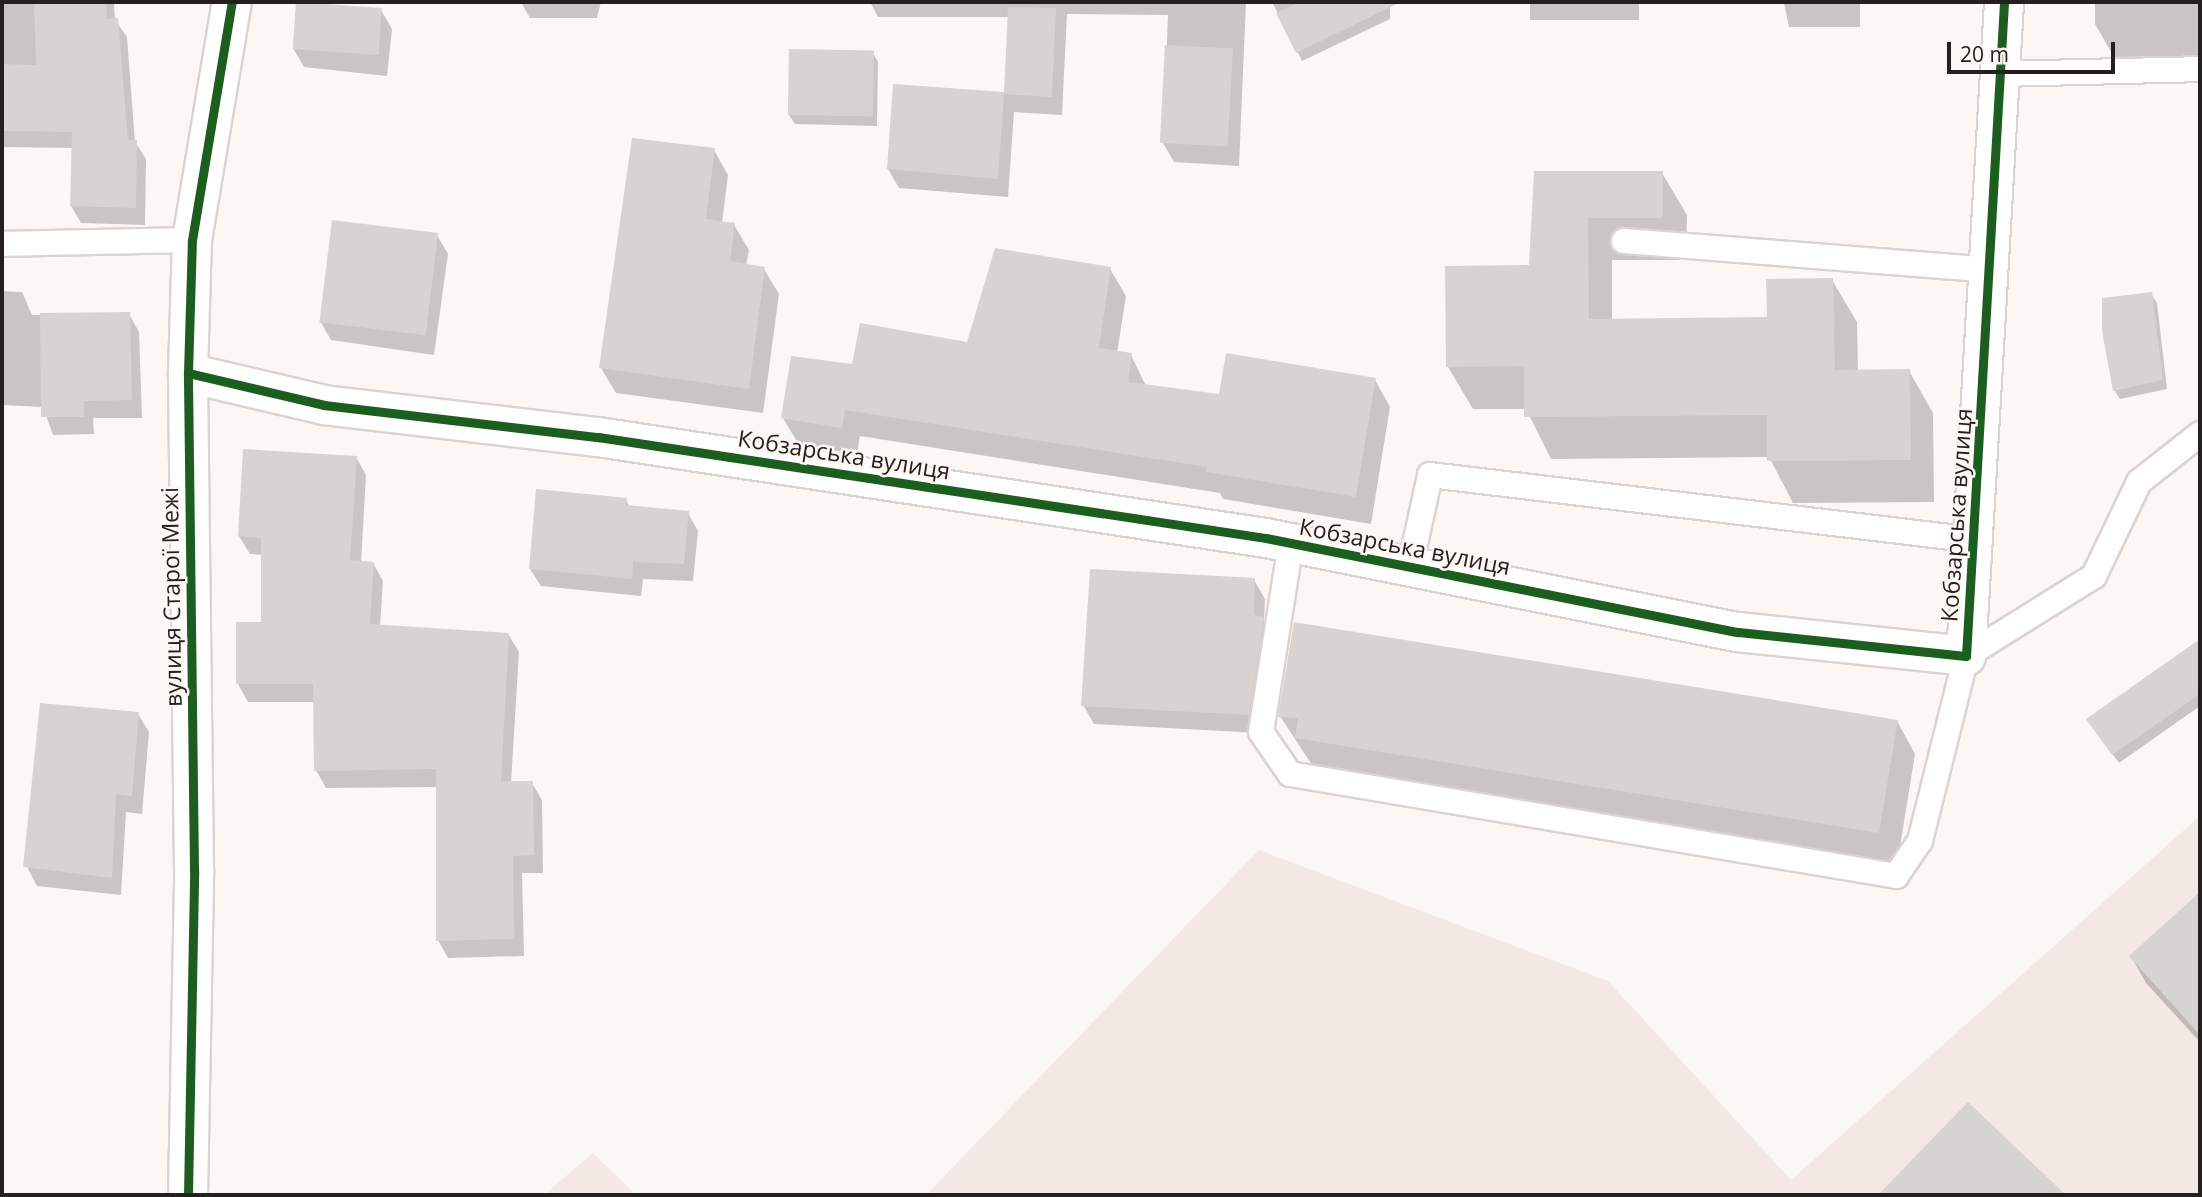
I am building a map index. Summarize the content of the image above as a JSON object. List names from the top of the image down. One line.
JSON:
{"streets":{"street":["Кобзарська вулиця","вулиця Старої Межі"]},"crossings":[["Кобзарська вулиця","вулиця Старої Межі"]],"scale_bar":"20 m"}
